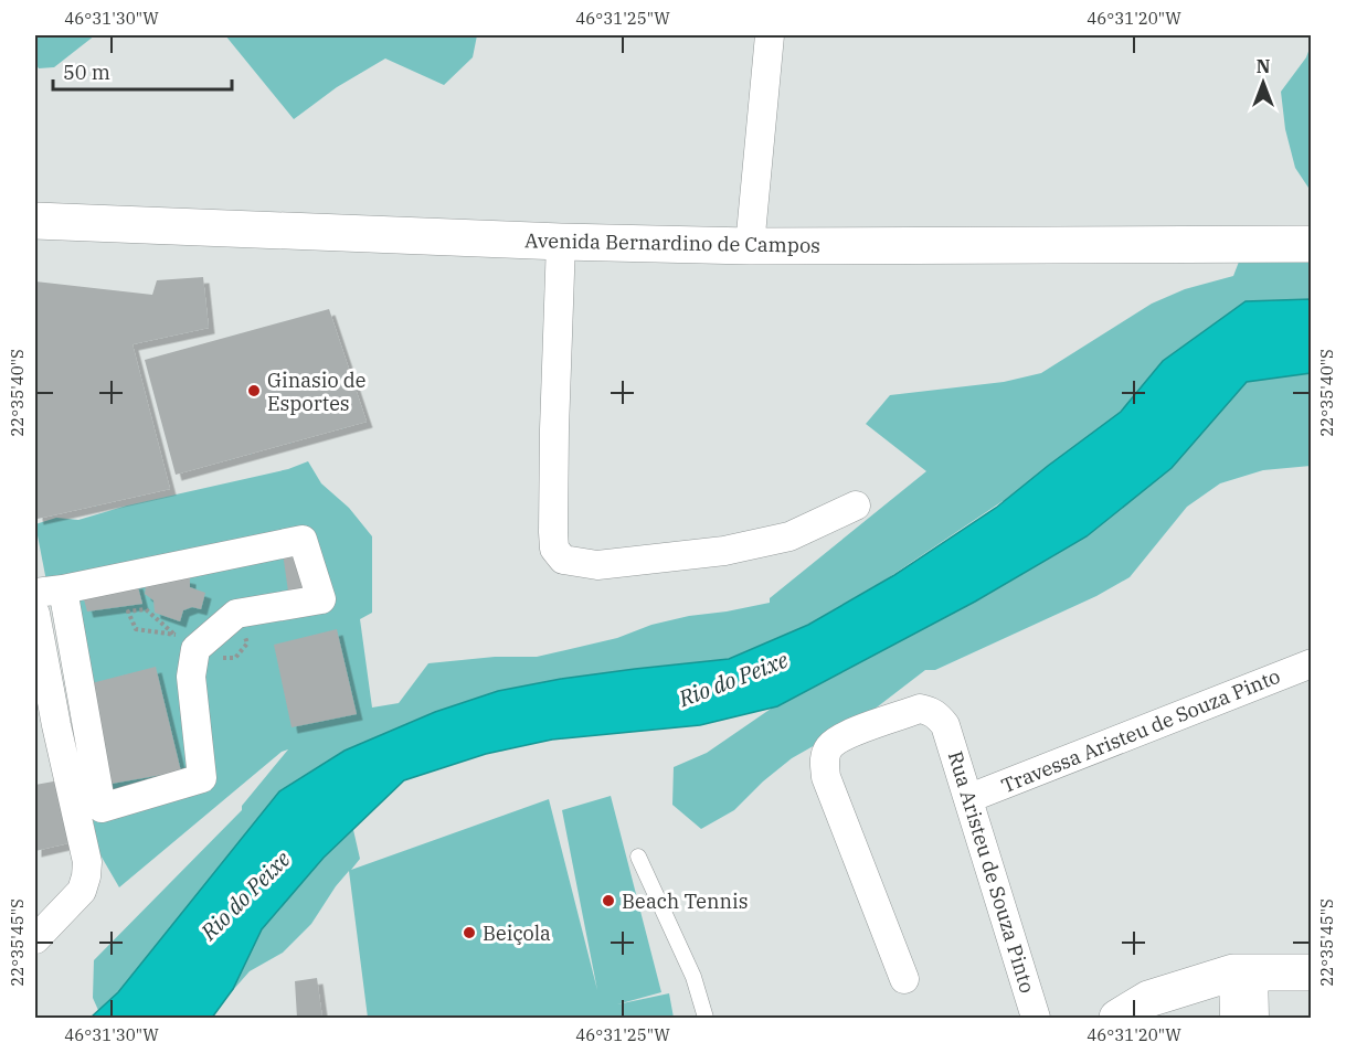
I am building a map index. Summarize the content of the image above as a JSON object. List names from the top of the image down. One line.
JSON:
{"streets":{"street":["Avenida Bernardino de Campos","Travessa Aristeu de Souza Pinto","Rua Aristeu de Souza Pinto"]},"crossings":[["Travessa Aristeu de Souza Pinto","Rua Aristeu de Souza Pinto"]],"water":["Rio do Peixe"],"places":["Ginasio de Esportes","Beach Tennis","Beiçola"],"scale_bar":"50 m","north":"top","coordinates":["46°31'30\"W","46°31'25\"W","46°31'20\"W","22°35'40\"S","22°35'45\"S"]}
